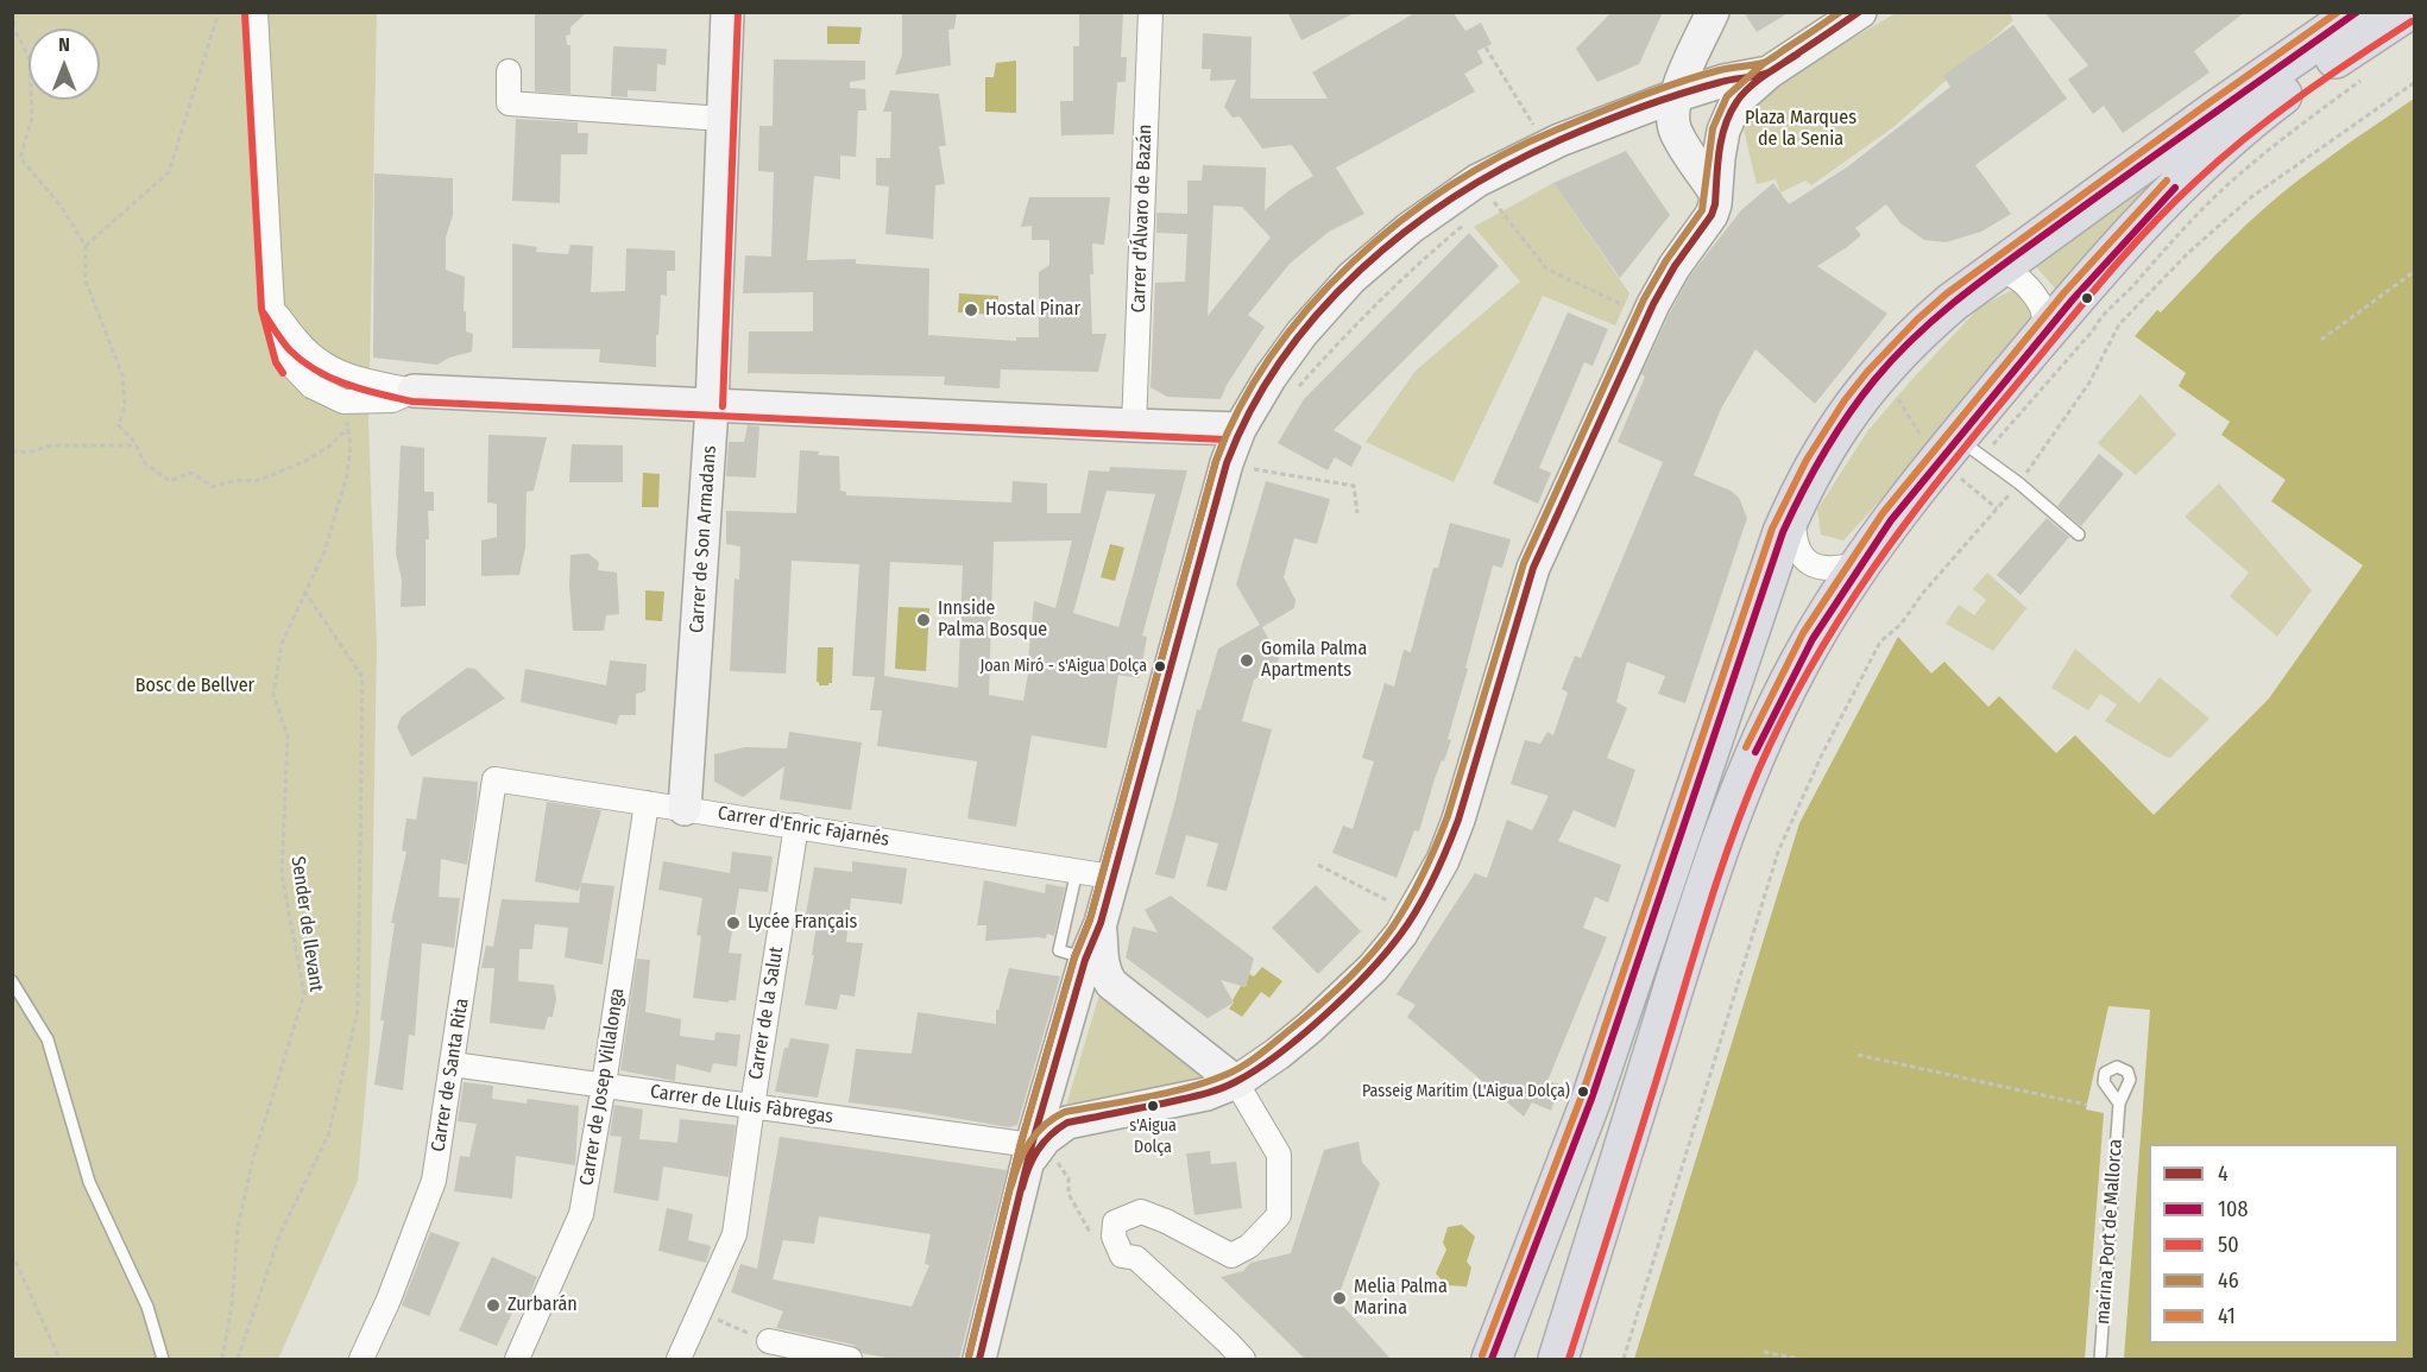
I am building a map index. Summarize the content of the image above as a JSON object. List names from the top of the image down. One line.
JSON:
{"streets":{"street":["Carrer d'Álvaro de Bazán","Carrer de Son Armadans","Carrer d'Enric Fajarnés","Carrer de la Salut","Carrer de Santa Rita","Carrer de Josep Villalonga","Carrer de Lluis Fàbregas"],"lane":["marina Port de Mallorca"],"path":["Sender de llevant"]},"crossings":[["Carrer de Son Armadans","Carrer d'Enric Fajarnés"],["Carrer d'Enric Fajarnés","Carrer de la Salut"],["Carrer d'Enric Fajarnés","Carrer de Santa Rita"],["Carrer d'Enric Fajarnés","Carrer de Josep Villalonga"],["Carrer de la Salut","Carrer de Lluis Fàbregas"],["Carrer de Santa Rita","Carrer de Lluis Fàbregas"],["Carrer de Josep Villalonga","Carrer de Lluis Fàbregas"]],"parks":["Plaza Marques de la Senia","Bosc de Bellver"],"places":["Hostal Pinar","Innside Palma Bosque","Gomila Palma Apartments","Joan Miró - s'Aigua Dolça","Lycée Français","Passeig Marítim (L'Aigua Dolça)","s'Aigua Dolça","Melia Palma Marina","Zurbarán"],"lines":["transit line 4","transit line 108","transit line 50","transit line 46","transit line 41"],"legend":["4","108","50","46","41"],"north":"top"}
